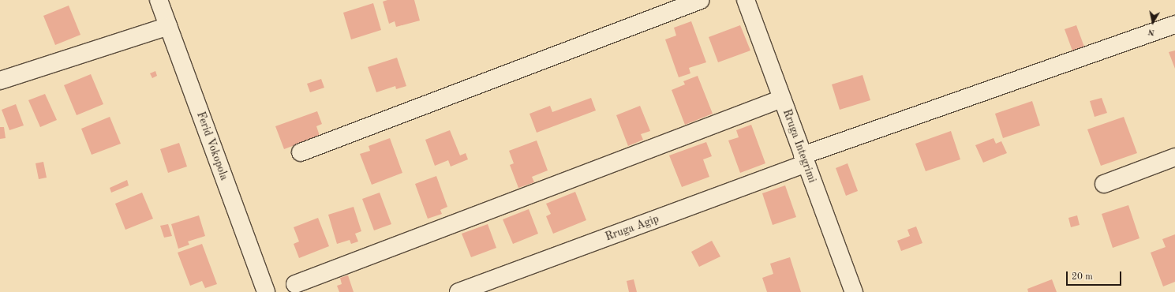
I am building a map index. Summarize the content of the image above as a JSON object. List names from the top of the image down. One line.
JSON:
{"streets":{"street":["Ferid Vokopola","Rruga Integrimi","Rruga Agip"]},"crossings":[["Rruga Integrimi","Rruga Agip"]],"scale_bar":"20 m","north":"bottom"}
